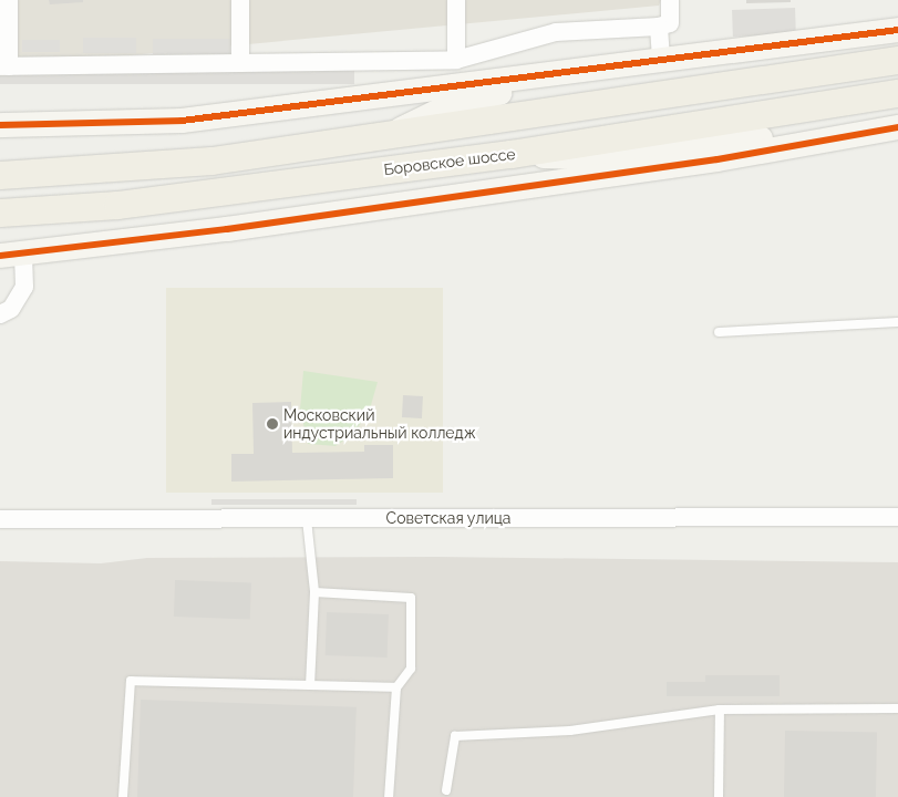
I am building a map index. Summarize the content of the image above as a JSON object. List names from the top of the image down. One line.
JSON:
{"streets":{"main road":["Боровское шоссе"],"street":["Советская улица"]},"places":["Московский индустриальный колледж"]}
